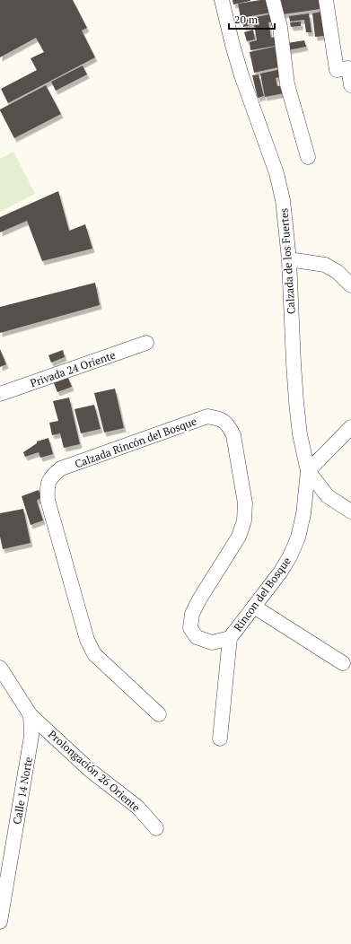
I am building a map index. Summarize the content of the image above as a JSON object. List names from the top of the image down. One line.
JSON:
{"streets":{"street":["Calzada de los Fuertes","Privada 24 Oriente","Calzada Rincón del Bosque","Rincon del Bosque","Prolongación 26 Oriente","Calle 14 Norte"]},"crossings":[["Calzada de los Fuertes","Rincon del Bosque"],["Calzada Rincón del Bosque","Rincon del Bosque"],["Prolongación 26 Oriente","Calle 14 Norte"]],"scale_bar":"20 m"}
